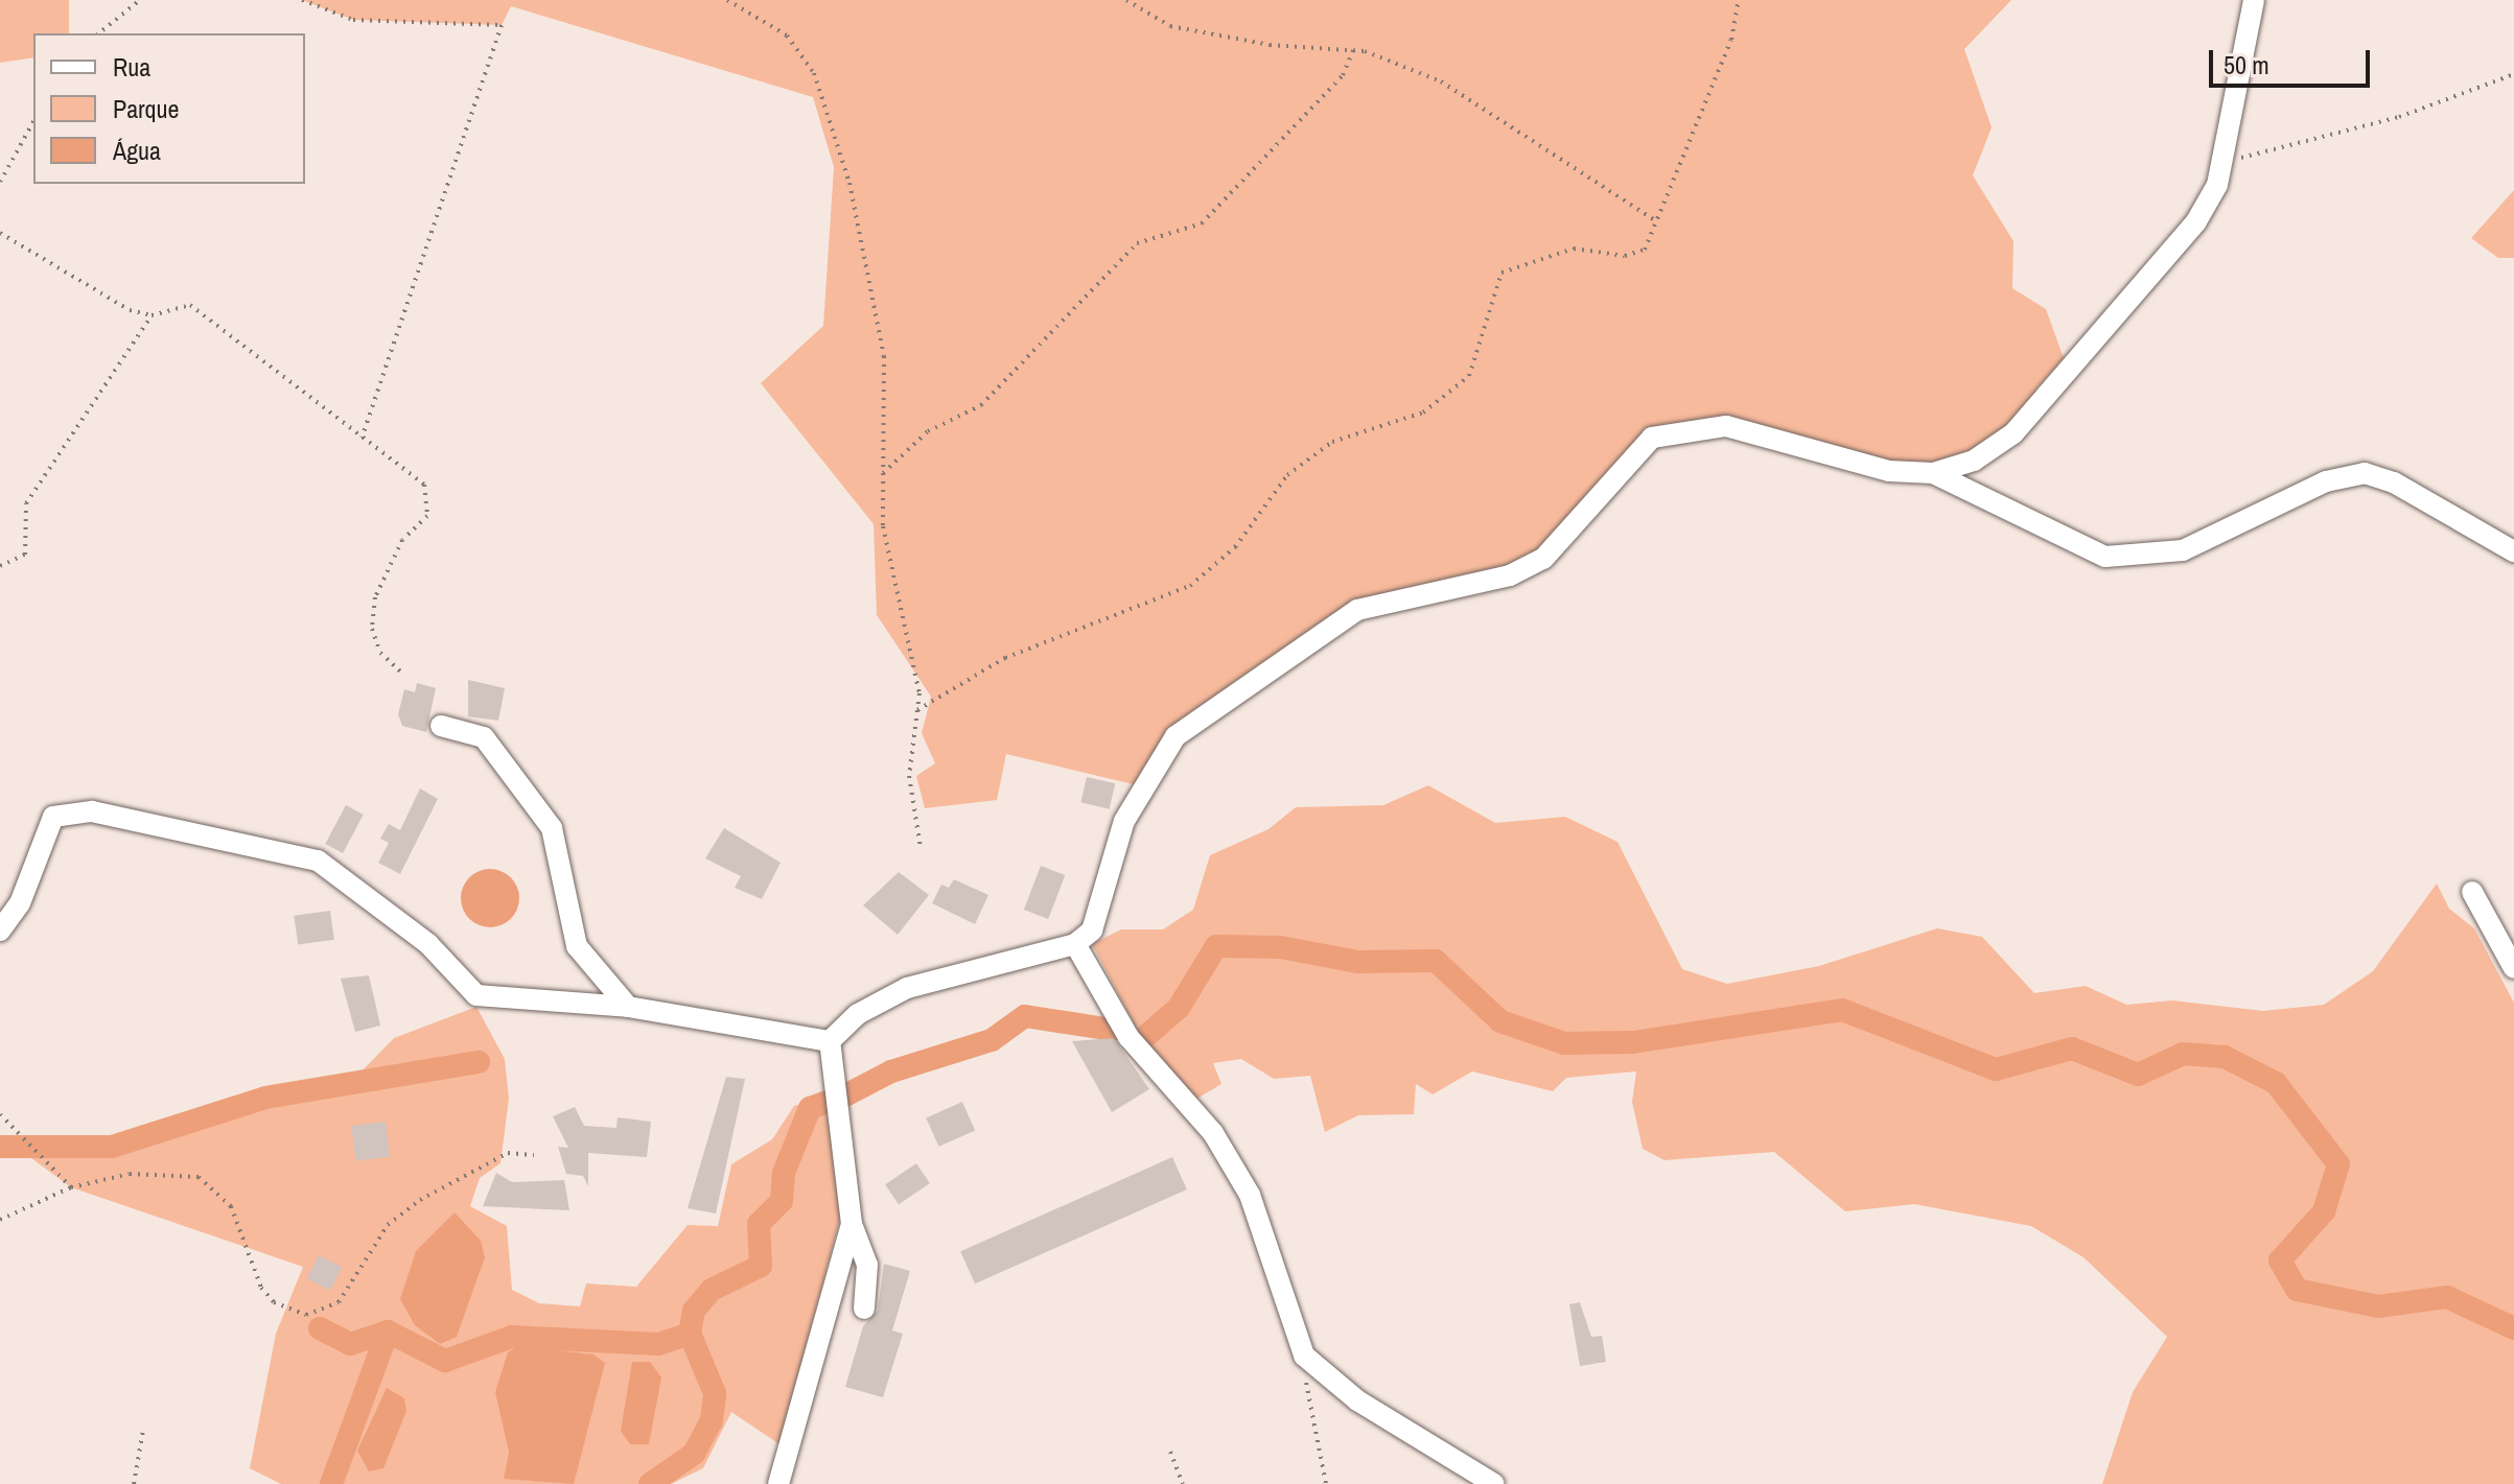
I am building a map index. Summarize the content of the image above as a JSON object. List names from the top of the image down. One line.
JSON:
{"legend":["Rua","Parque","Água"],"scale_bar":"50 m"}
